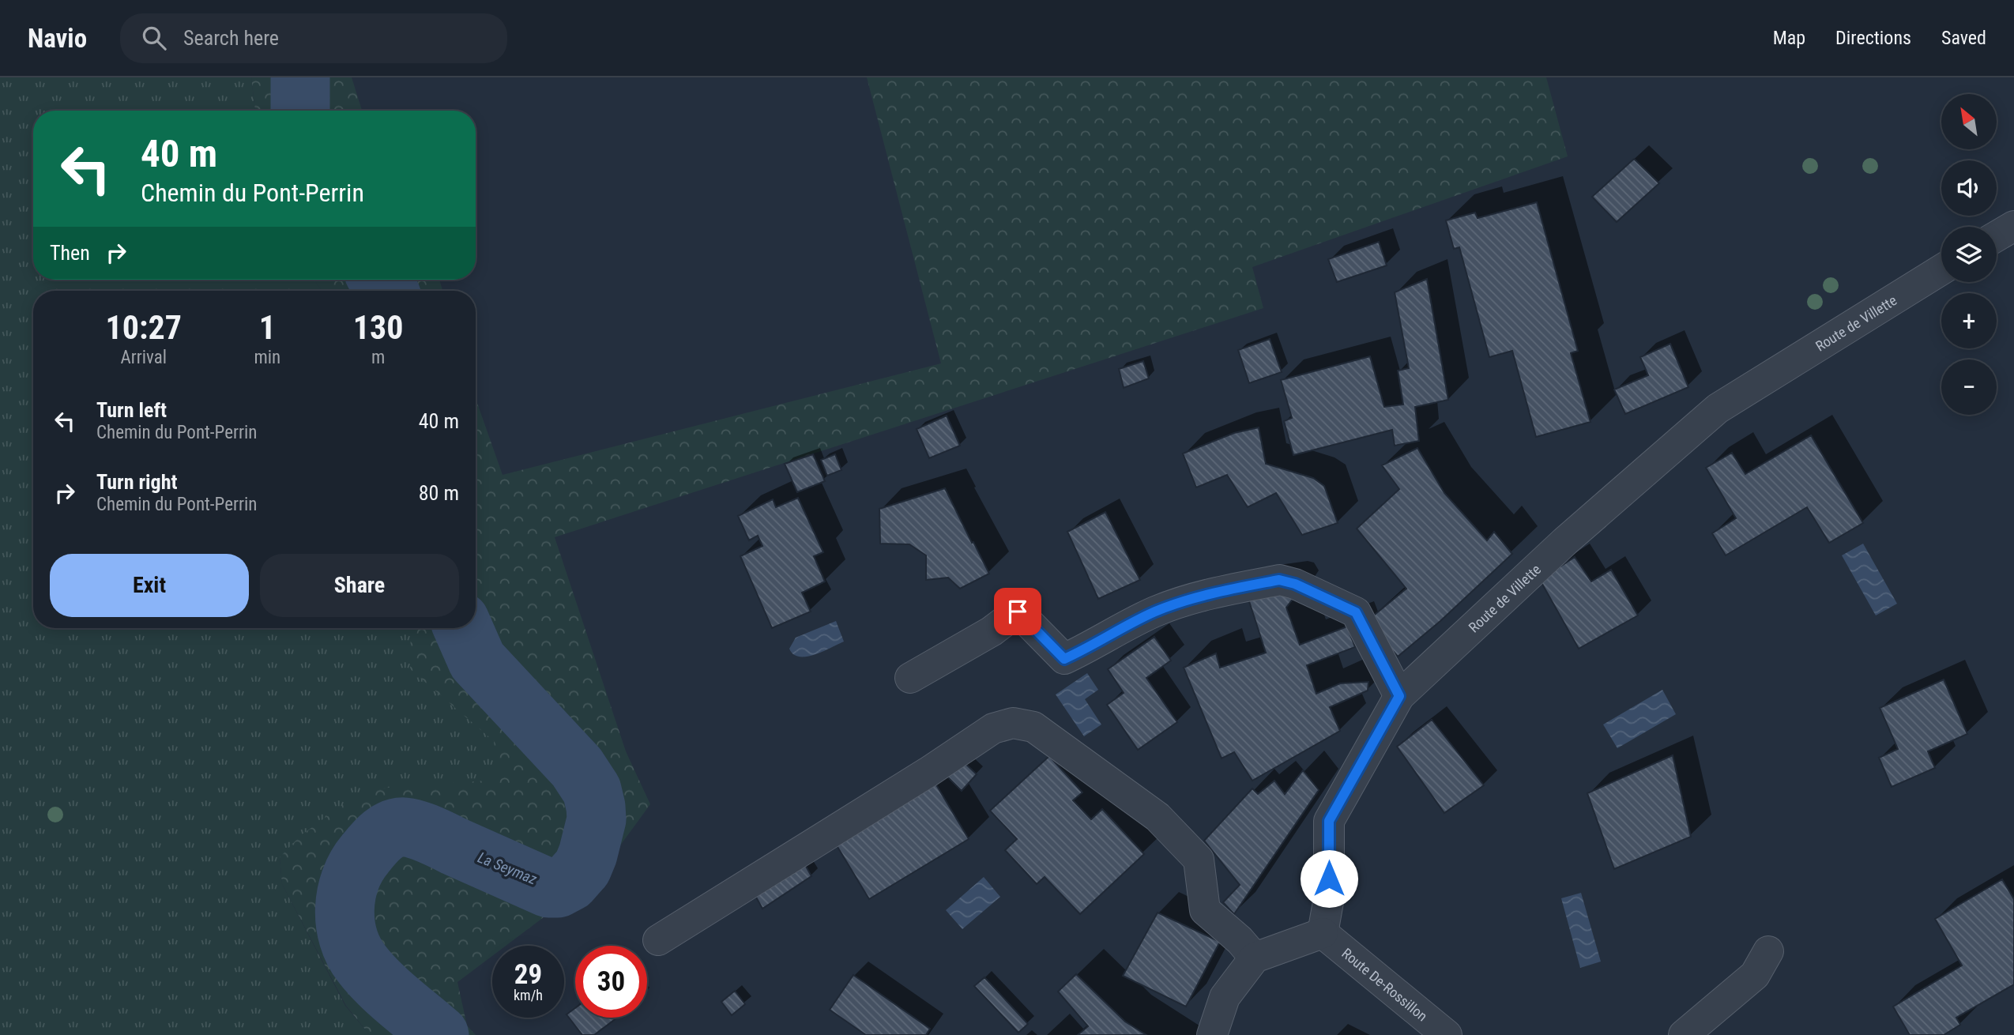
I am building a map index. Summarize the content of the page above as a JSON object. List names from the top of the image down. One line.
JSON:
{"streets":{"street":["Route de Villette","Route De-Rossillon"]},"crossings":[["Route de Villette","Route De-Rossillon"]],"water":["La Seymaz"],"north":"top left","page":{"header":"Navio","search":"Search here","nav":["Map","Directions","Saved"],"map_buttons":["+","−"],"turn":["40 m","Chemin du Pont-Perrin"],"then":"Then","eta":["10:27","Arrival","1","min","130","m"],"list":[{"name":"Turn left","note":"Chemin du Pont-Perrin","value":"40 m"},{"name":"Turn right","note":"Chemin du Pont-Perrin","value":"80 m"}],"buttons":["Exit","Share"],"speed":"29 km/h","limit":"30"}}
